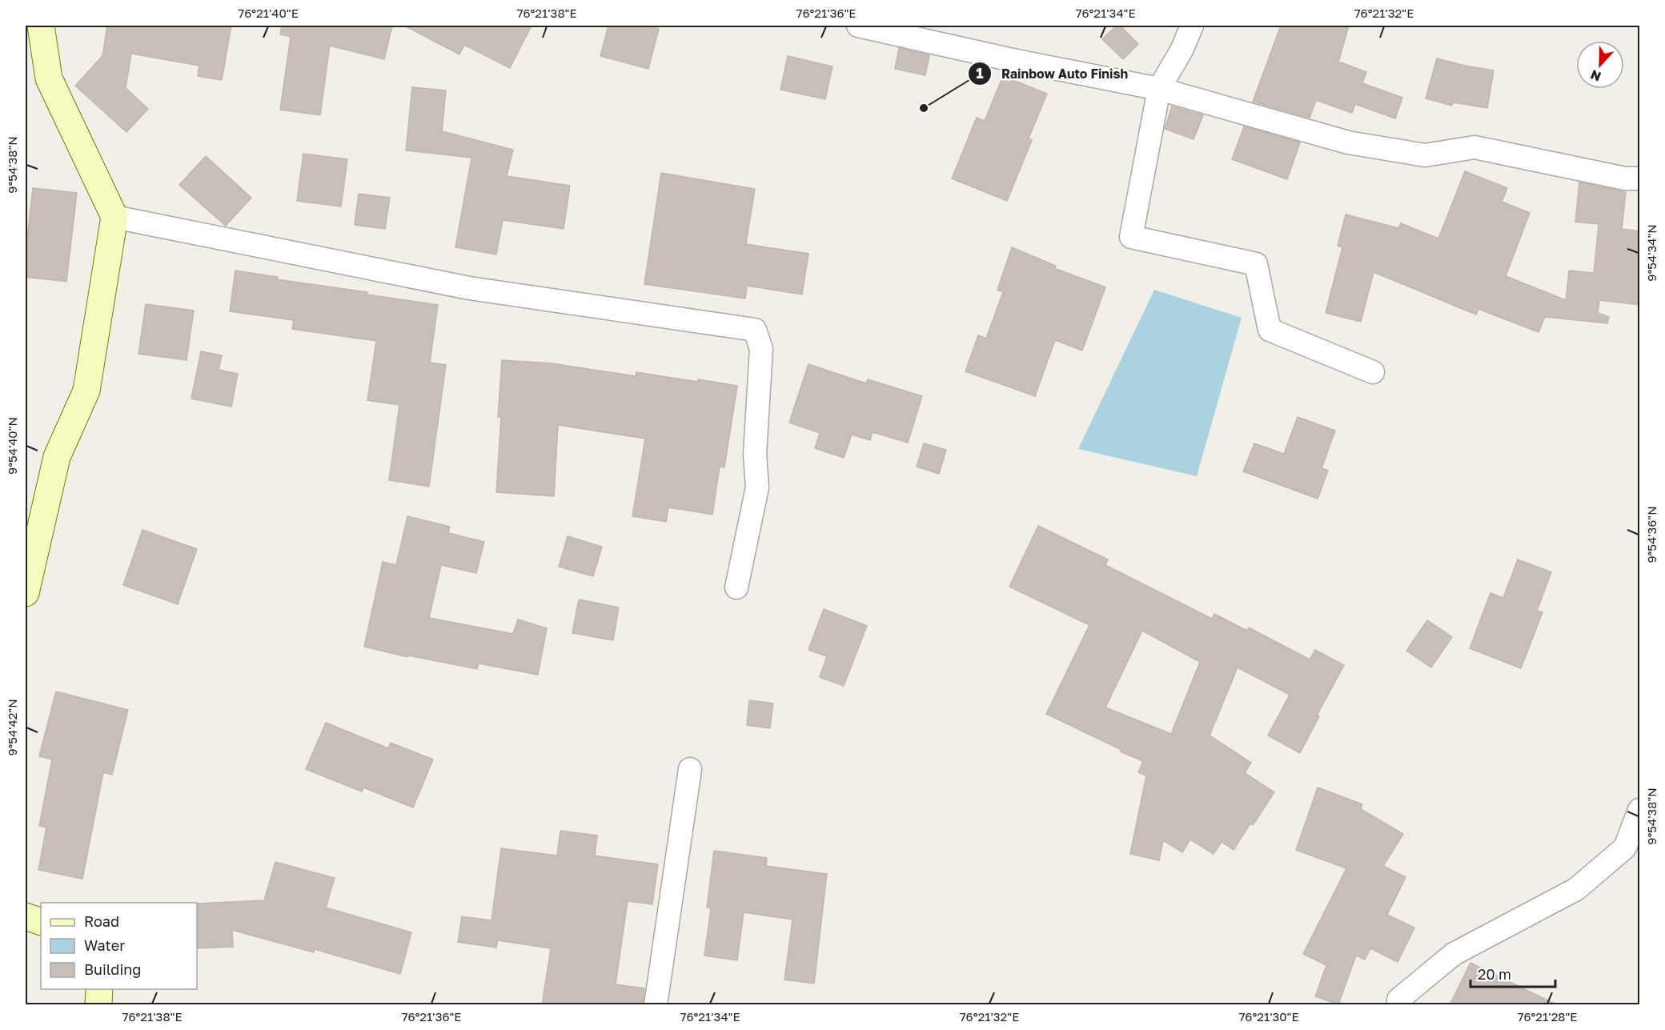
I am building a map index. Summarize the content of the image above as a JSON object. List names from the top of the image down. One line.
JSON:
{"places":["Rainbow Auto Finish"],"legend":["Road","Water","Building"],"scale_bar":"20 m","north":"bottom","coordinates":["76°21'40\"E","76°21'38\"E","76°21'36\"E","76°21'34\"E","76°21'32\"E","9°54'38\"N","9°54'34\"N","9°54'40\"N","9°54'36\"N","9°54'42\"N","76°21'30\"E","76°21'28\"E"]}
